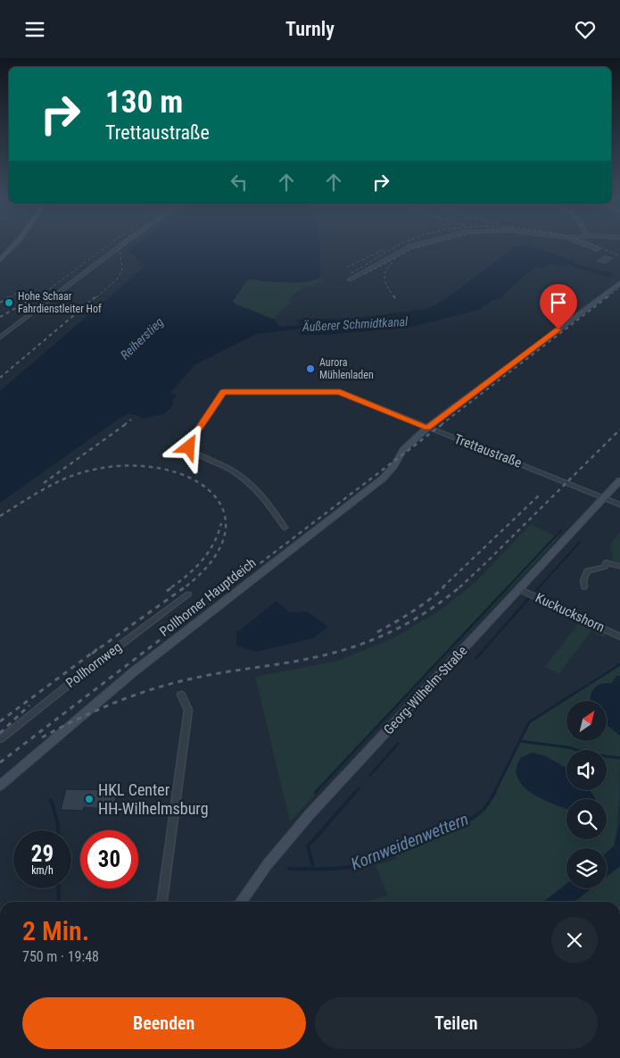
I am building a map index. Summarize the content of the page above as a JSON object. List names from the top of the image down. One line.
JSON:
{"streets":{"main road":["Pollhorner Hauptdeich","Georg-Wilhelm-Straße"],"street":["Trettaustraße","Kuckuckshorn","Pollhornweg"]},"crossings":[["Trettaustraße","Pollhorner Hauptdeich"],["Trettaustraße","Georg-Wilhelm-Straße"],["Kuckuckshorn","Georg-Wilhelm-Straße"]],"water":["Äußerer Schmidtkanal","Reiherstieg","Kornweidenwettern"],"places":["Hohe Schaar Fahrdienstleiter Hof","Aurora Mühlenladen","HKL Center HH-Wilhelmsburg"],"north":"top right","page":{"header":"Turnly","turn":["130 m","Trettaustraße"],"speed":"29 km/h","limit":"30","heading":["2 Min.","750 m · 19:48"],"buttons":["Beenden","Teilen"]}}
